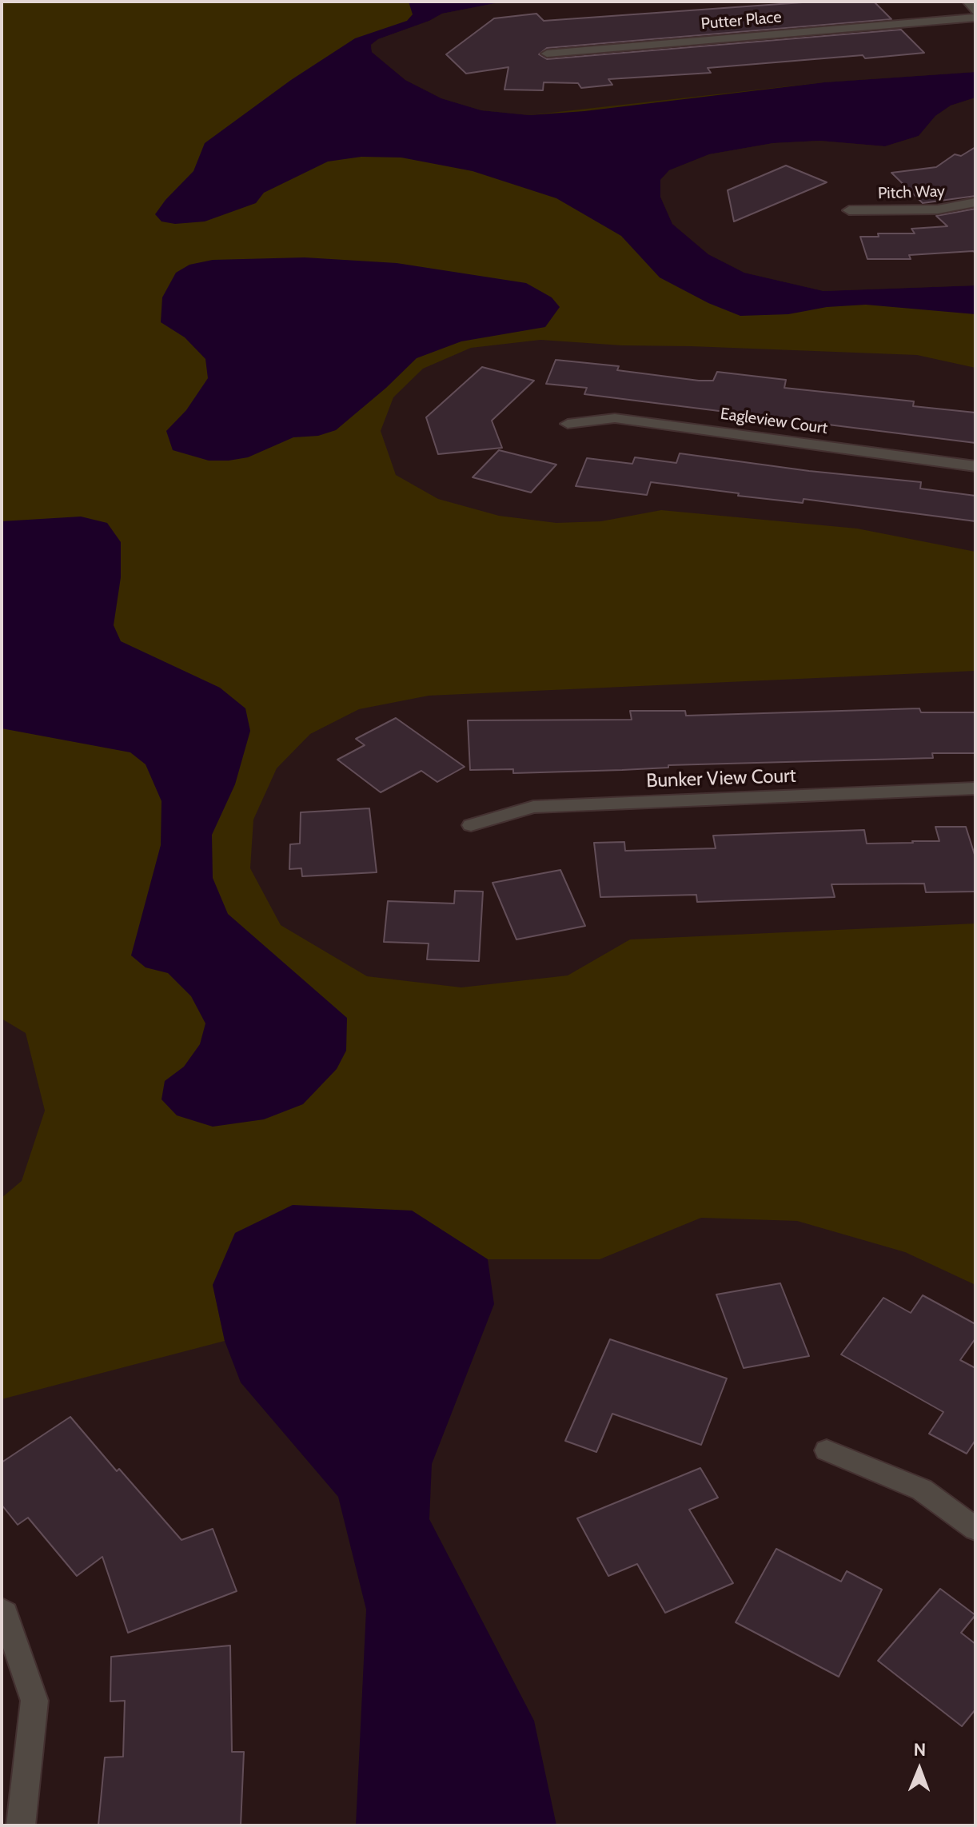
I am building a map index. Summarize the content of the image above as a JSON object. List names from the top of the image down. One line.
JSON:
{"streets":{"street":["Putter Place","Pitch Way","Eagleview Court","Bunker View Court"]},"north":"top"}
